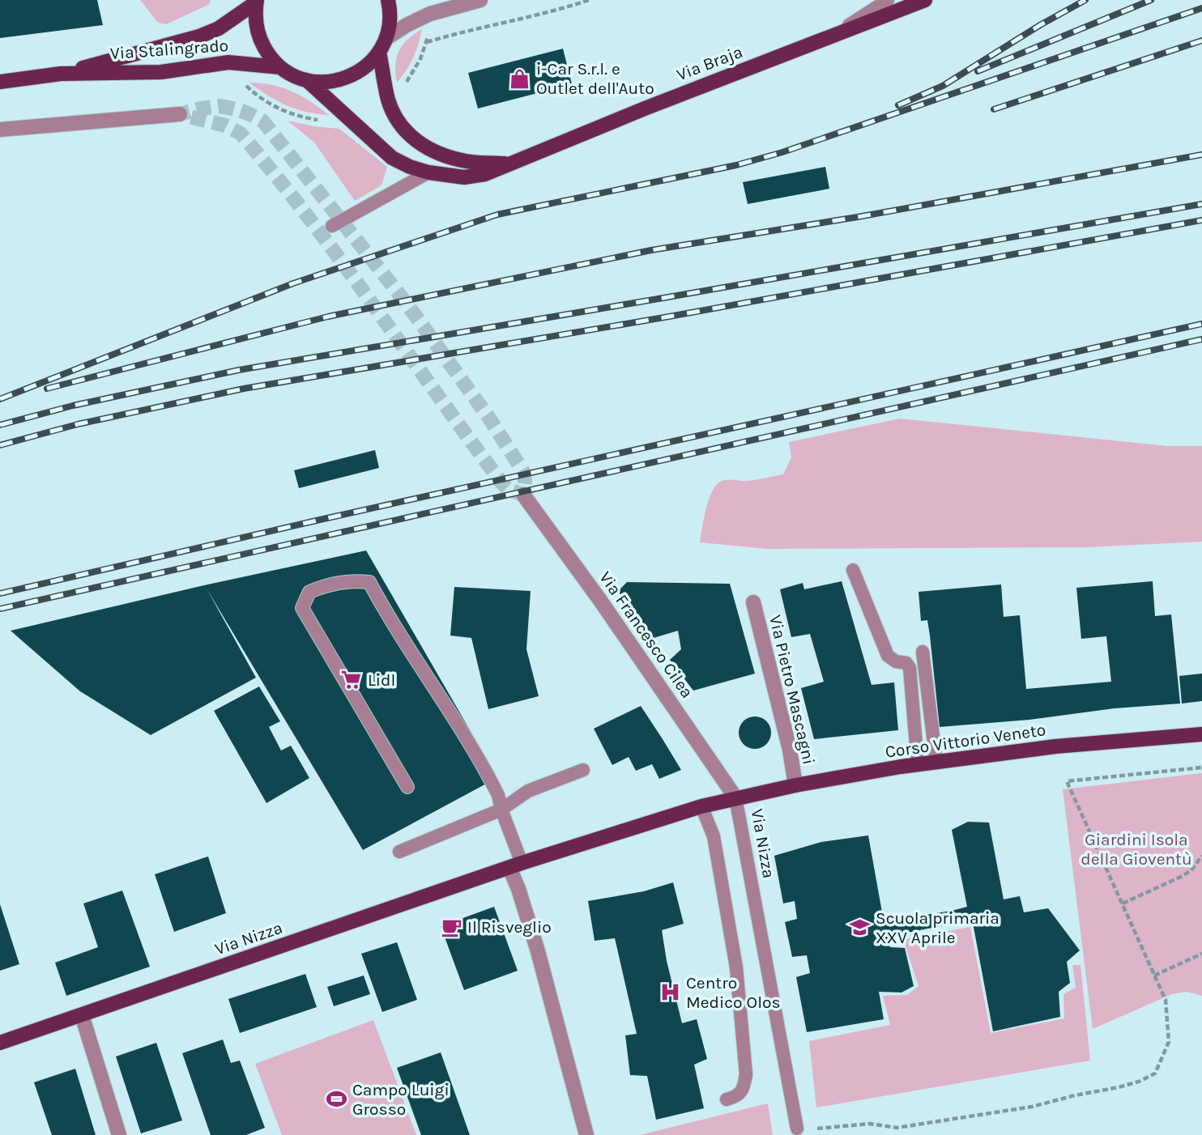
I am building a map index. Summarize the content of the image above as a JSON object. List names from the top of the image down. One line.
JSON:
{"streets":{"main road":["Via Stalingrado","Via Braja","Corso Vittorio Veneto","Via Nizza"],"street":["Via Francesco Cilea","Via Pietro Mascagni"]},"crossings":[["Via Francesco Cilea","Corso Vittorio Veneto"],["Via Francesco Cilea","Via Nizza"],["Via Pietro Mascagni","Corso Vittorio Veneto"],["Corso Vittorio Veneto","Via Nizza"]],"parks":["Giardini Isola della Gioventù"],"places":{"shop":["i-Car S.r.l. e Outlet dell'Auto"],"supermarket":["Lidl"],"cafe":["Il Risveglio"],"school or university":["Scuola primaria XXV Aprile"],"hospital":["Centro Medico Olos"],"sports":["Campo Luigi Grosso"]}}
